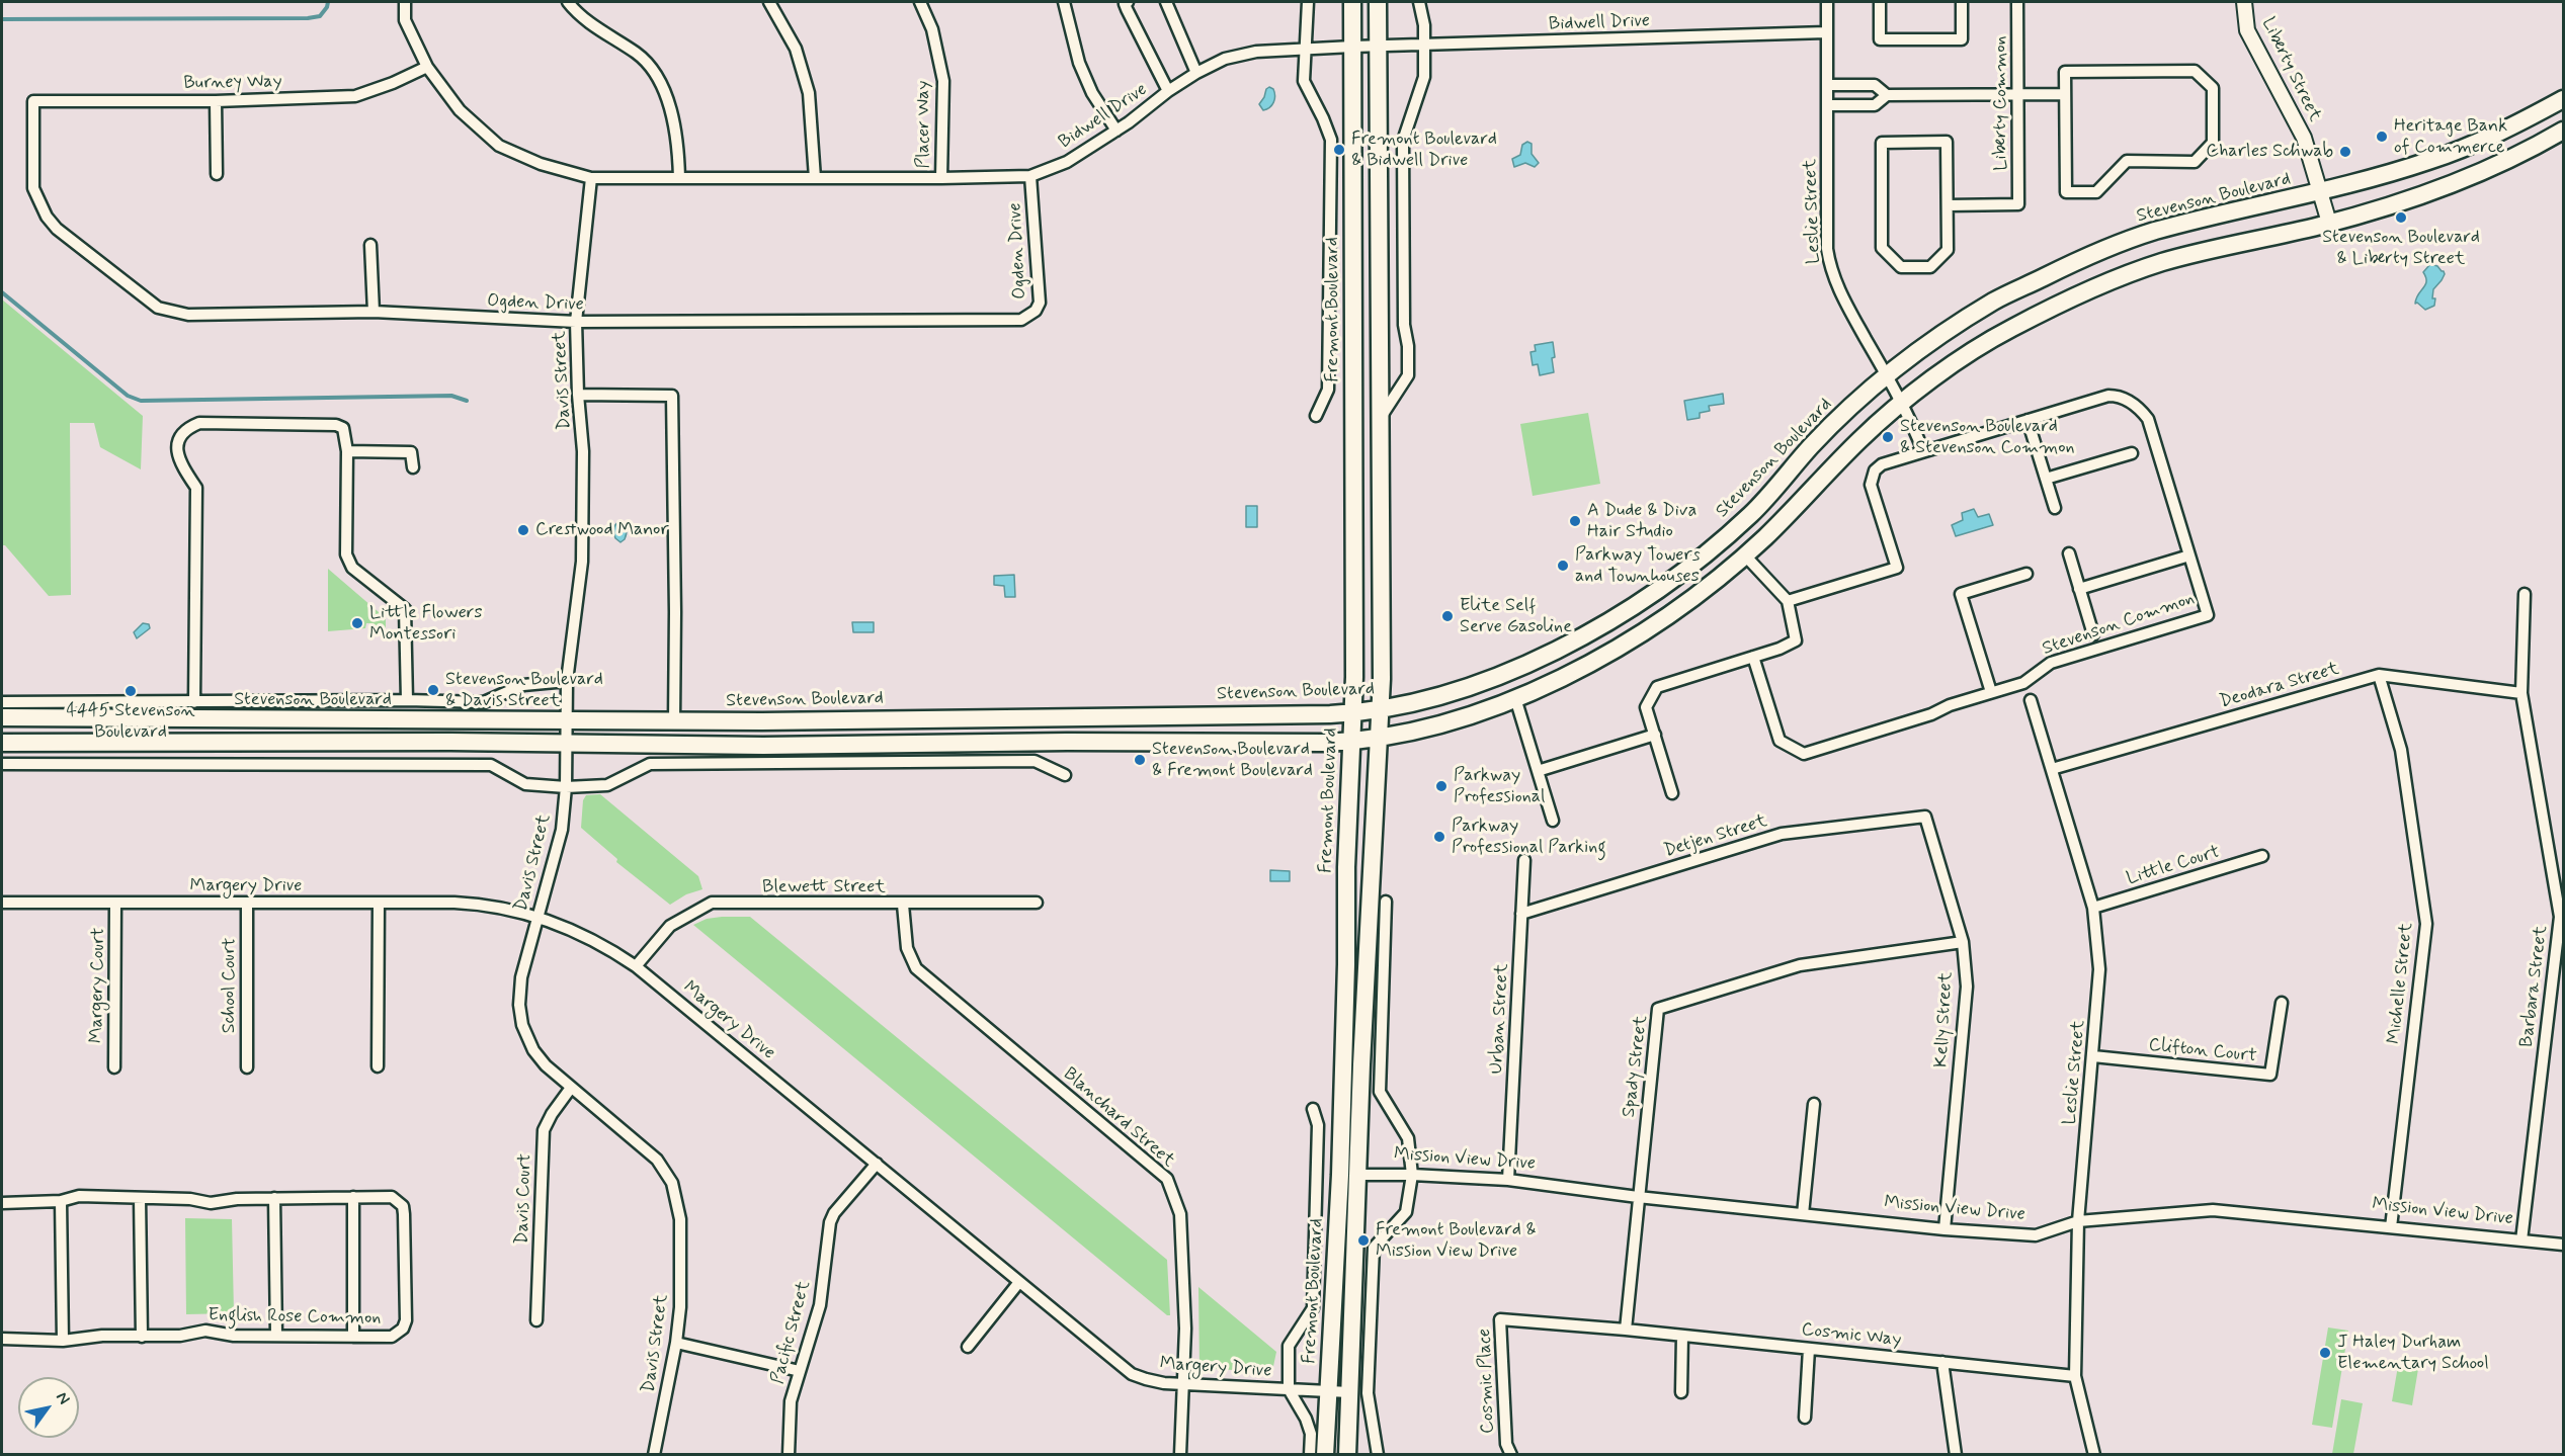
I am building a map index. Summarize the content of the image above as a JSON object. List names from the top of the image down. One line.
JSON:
{"streets":{"main road":["Stevenson Boulevard","Fremont Boulevard","Mission View Drive"],"street":["Bidwell Drive","Liberty Street","Burney Way","Liberty Common","Placer Way","Leslie Street","Ogden Drive","Davis Street","Stevenson Common","Deodara Street","Detjen Street","Little Court","Margery Drive","Blewett Street","Michelle Street","Margery Court","School Court","Barbara Street","Urban Street","Kelly Street","Clifton Court","Spady Street","Blanchard Street","Davis Court","English Rose Common","Pacific Street","Cosmic Way","Cosmic Place"]},"crossings":[["Bidwell Drive","Burney Way"],["Bidwell Drive","Placer Way"],["Bidwell Drive","Leslie Street"],["Bidwell Drive","Ogden Drive"],["Bidwell Drive","Fremont Boulevard"],["Bidwell Drive","Davis Street"],["Liberty Street","Stevenson Boulevard"],["Burney Way","Ogden Drive"],["Stevenson Boulevard","Leslie Street"],["Stevenson Boulevard","Fremont Boulevard"],["Stevenson Boulevard","Davis Street"],["Leslie Street","Deodara Street"],["Leslie Street","Little Court"],["Leslie Street","Clifton Court"],["Leslie Street","Mission View Drive"],["Leslie Street","Cosmic Way"],["Ogden Drive","Davis Street"],["Fremont Boulevard","Margery Drive"],["Fremont Boulevard","Mission View Drive"],["Davis Street","Margery Drive"],["Davis Street","Davis Court"],["Deodara Street","Michelle Street"],["Deodara Street","Barbara Street"],["Detjen Street","Urban Street"],["Detjen Street","Kelly Street"],["Margery Drive","Blewett Street"],["Margery Drive","Margery Court"],["Margery Drive","School Court"],["Margery Drive","Blanchard Street"],["Margery Drive","Pacific Street"],["Blewett Street","Blanchard Street"],["Michelle Street","Mission View Drive"],["Barbara Street","Mission View Drive"],["Urban Street","Mission View Drive"],["Kelly Street","Spady Street"],["Kelly Street","Mission View Drive"],["Spady Street","Mission View Drive"],["Spady Street","Cosmic Way"],["Spady Street","Cosmic Place"],["Cosmic Way","Cosmic Place"]],"places":["Heritage Bank of Commerce","Fremont Boulevard & Bidwell Drive","Charles Schwab","Stevenson Boulevard & Liberty Street","Stevenson Boulevard & Stevenson Common","A Dude & Diva Hair Studio","Crestwood Manor","Parkway Towers and Townhouses","Elite Self Serve Gasoline","Little Flowers Montessori","Stevenson Boulevard & Davis Street","4445 Stevenson Boulevard","Stevenson Boulevard & Fremont Boulevard","Parkway Professional","Parkway Professional Parking","Fremont Boulevard & Mission View Drive","J Haley Durham Elementary School"],"north":"top right"}
